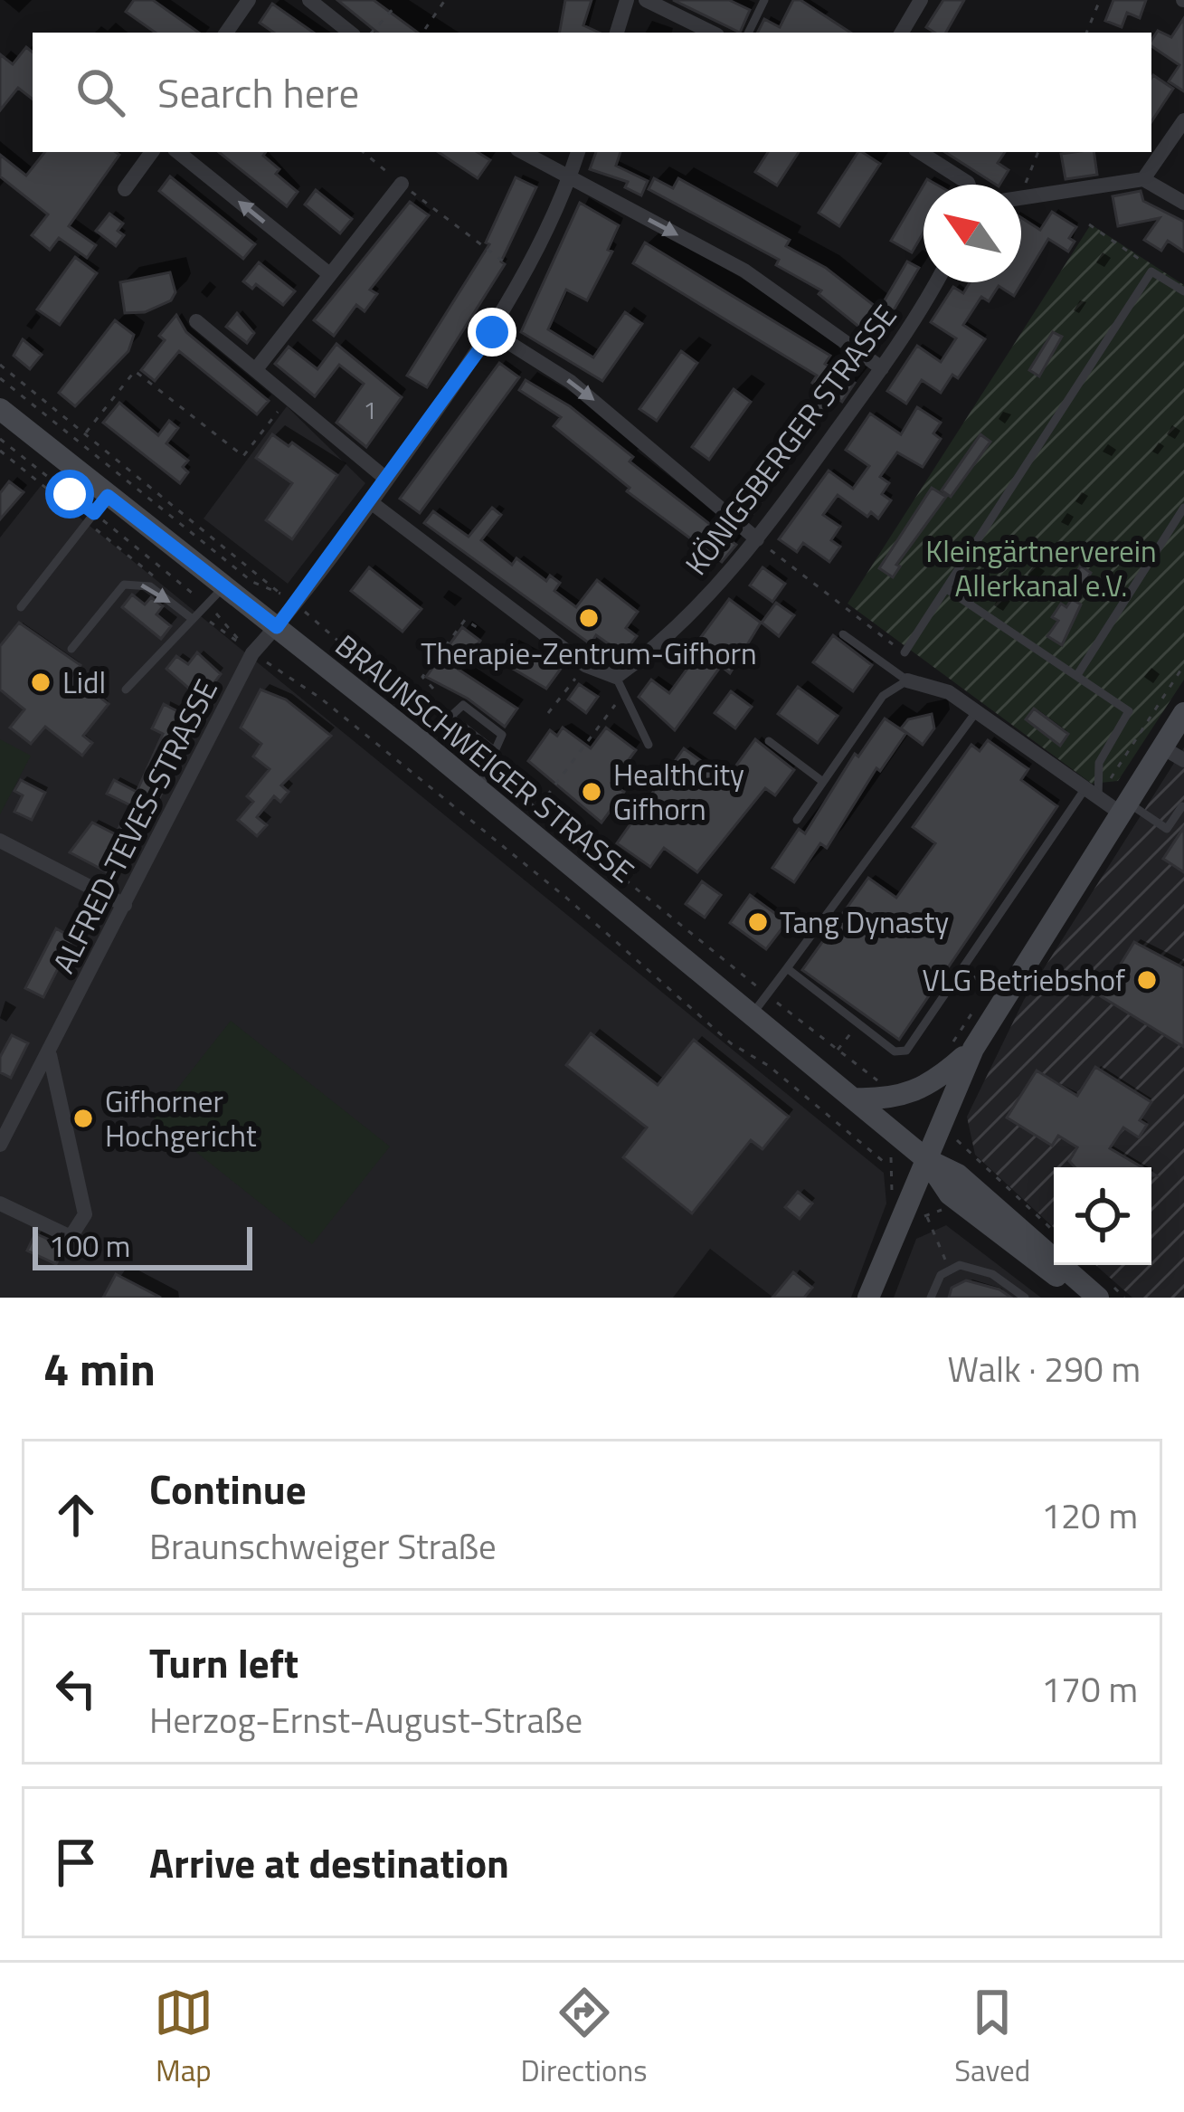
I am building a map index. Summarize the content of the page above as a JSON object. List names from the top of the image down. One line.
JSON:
{"streets":{"street":["KÖNIGSBERGER STRASSE","BRAUNSCHWEIGER STRASSE","ALFRED-TEVES-STRASSE"]},"crossings":[["BRAUNSCHWEIGER STRASSE","ALFRED-TEVES-STRASSE"]],"parks":["Kleingärtnerverein Allerkanal e.V."],"places":["Therapie-Zentrum-Gifhorn","Lidl","HealthCity Gifhorn","Tang Dynasty","VLG Betriebshof","Gifhorner Hochgericht"],"house_numbers":["1"],"scale_bar":"100 m","north":"top left","page":{"search":"Search here","scale":"100 m","heading":["4 min","Walk · 290 m"],"list":[["Continue","Braunschweiger Straße","120 m"],["Turn left","Herzog-Ernst-August-Straße","170 m"],"Arrive at destination"],"nav":["Map","Directions","Saved"]}}
